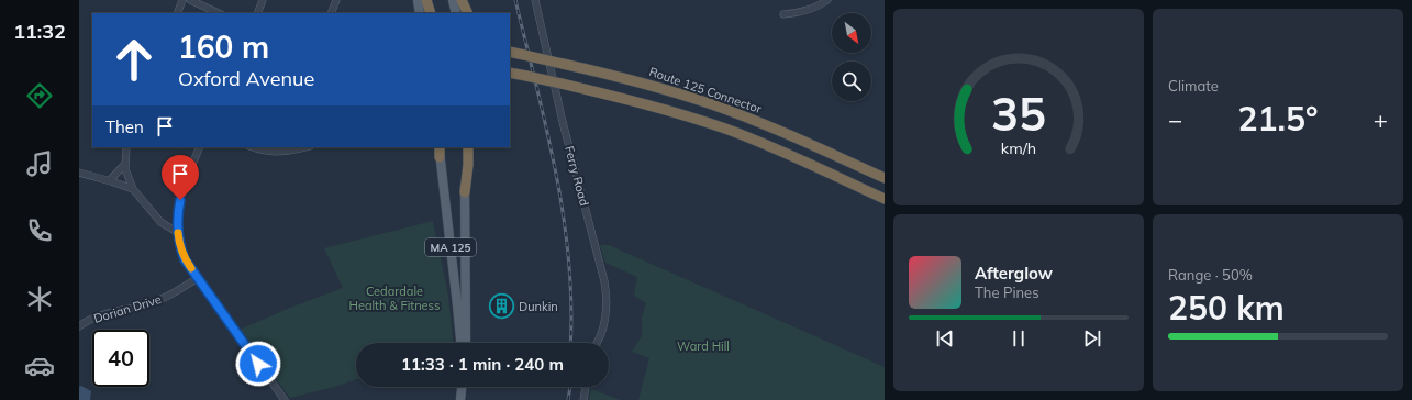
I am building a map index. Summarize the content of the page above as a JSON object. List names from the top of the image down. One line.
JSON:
{"streets":{"highway":["Route 125 Connector"],"main road":["MA 125"],"street":["Ferry Road","Dorian Drive"]},"parks":["Cedardale Health & Fitness","Ward Hill"],"places":{"building":["Dunkin"]},"north":"bottom right","page":{"tabs":"11:32","tile":["Climate",["Range · 50%","250 km"]],"turn":["160 m","Oxford Avenue"],"heat":["−","21.5°","+"],"then":"Then","song":["Afterglow","The Pines"],"limit":"40","trip":"11:33 · 1 min · 240 m","gauge":["35","km/h"]}}
